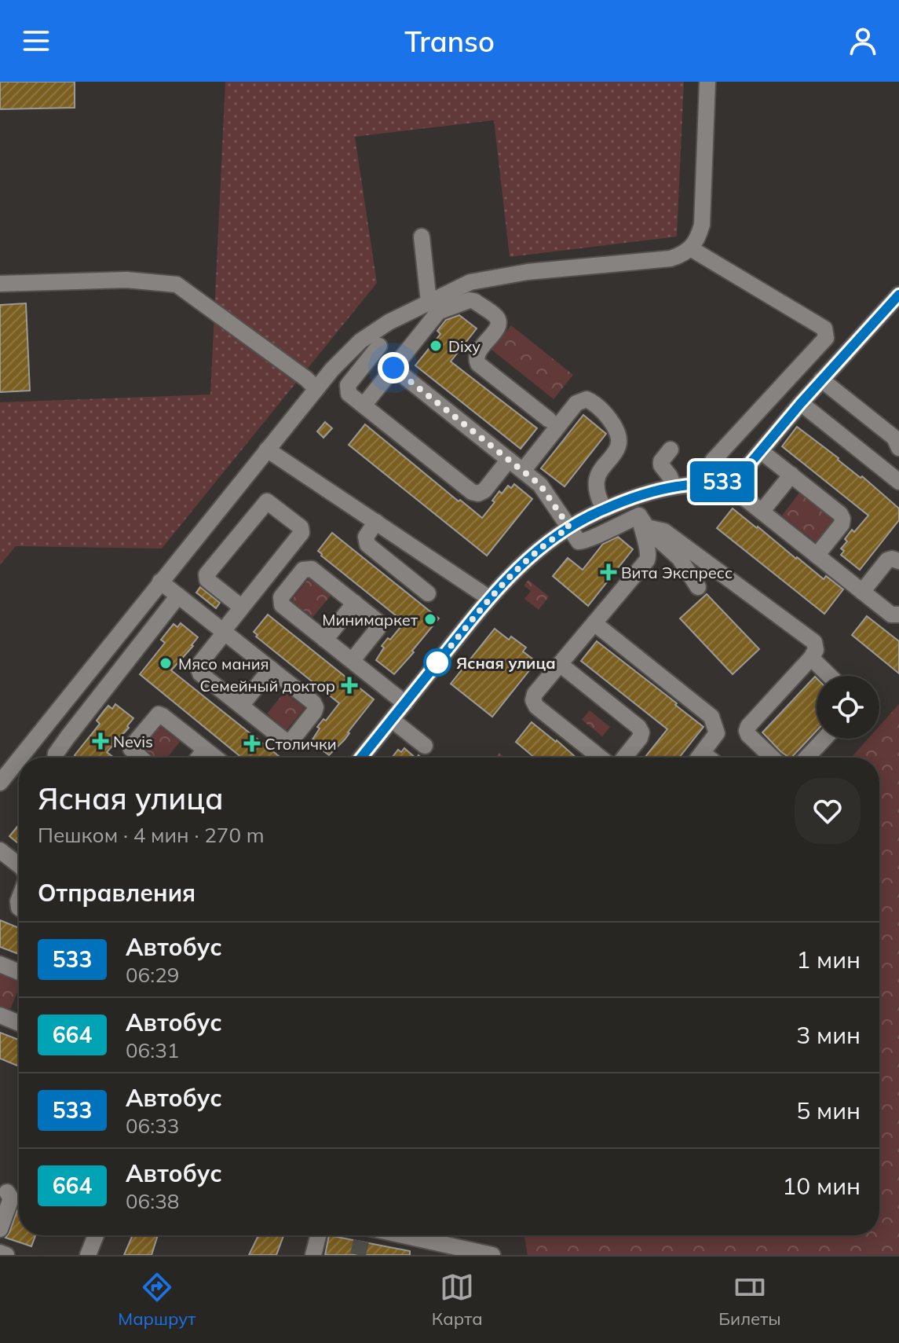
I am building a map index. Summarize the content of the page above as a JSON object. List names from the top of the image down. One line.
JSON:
{"places":{"other":["Dixy","Минимаркет","Ясная улица","Мясо мания"],"health":["Вита Экспресс","Семейный доктор","Nevis","Столички"]},"lines":["bus line 533"],"page":{"header":"Transo","on_map":"533","heading":[["Ясная улица","Пешком · 4 мин · 270 m"],"Отправления"],"list":[{"mark":"533","name":"Автобус","note":"06:29","value":"1 мин"},{"mark":"664","name":"Автобус","note":"06:31","value":"3 мин"},{"mark":"533","name":"Автобус","note":"06:33","value":"5 мин"},{"mark":"664","name":"Автобус","note":"06:38","value":"10 мин"}],"tabs":["Маршрут","Карта","Билеты"]}}
